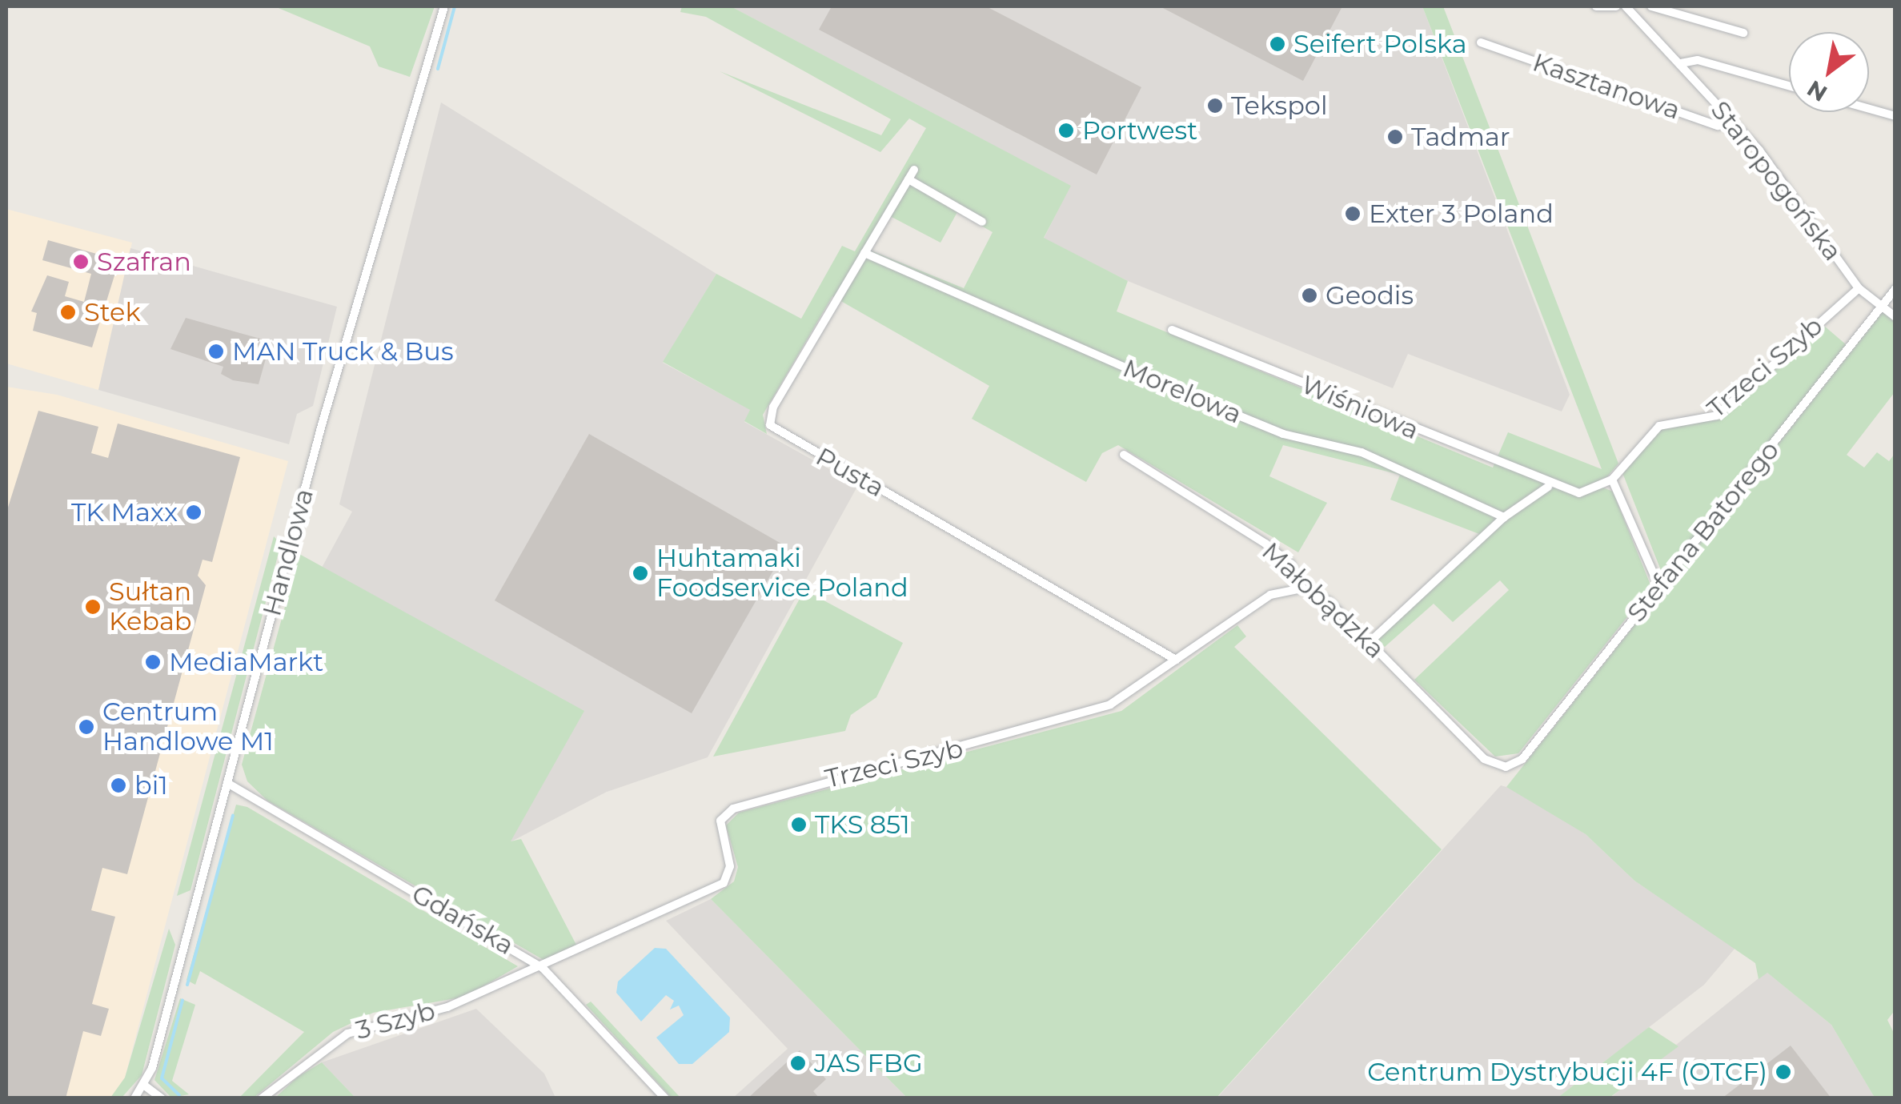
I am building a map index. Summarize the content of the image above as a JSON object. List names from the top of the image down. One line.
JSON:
{"streets":{"street":["Kasztanowa","Staropogońska","Trzeci Szyb","Morelowa","Wiśniowa","Pusta","Stefana Batorego","Handlowa","Małobądzka","Gdańska","3 Szyb"]},"crossings":[["Kasztanowa","Staropogońska"],["Staropogońska","Trzeci Szyb"],["Staropogońska","Stefana Batorego"],["Trzeci Szyb","Wiśniowa"],["Trzeci Szyb","Pusta"],["Trzeci Szyb","Małobądzka"],["Trzeci Szyb","Gdańska"],["Trzeci Szyb","3 Szyb"],["Morelowa","Pusta"],["Stefana Batorego","Małobądzka"],["Handlowa","Gdańska"],["Gdańska","3 Szyb"]],"places":["Seifert Polska","Tekspol","Portwest","Tadmar","Exter 3 Poland","Szafran","Geodis","Stek","MAN Truck & Bus","TK Maxx","Huhtamaki Foodservice Poland","Sułtan Kebab","MediaMarkt","Centrum Handlowe M1","bi1","TKS 851","JAS FBG","Centrum Dystrybucji 4F (OTCF)"],"north":"bottom left"}
